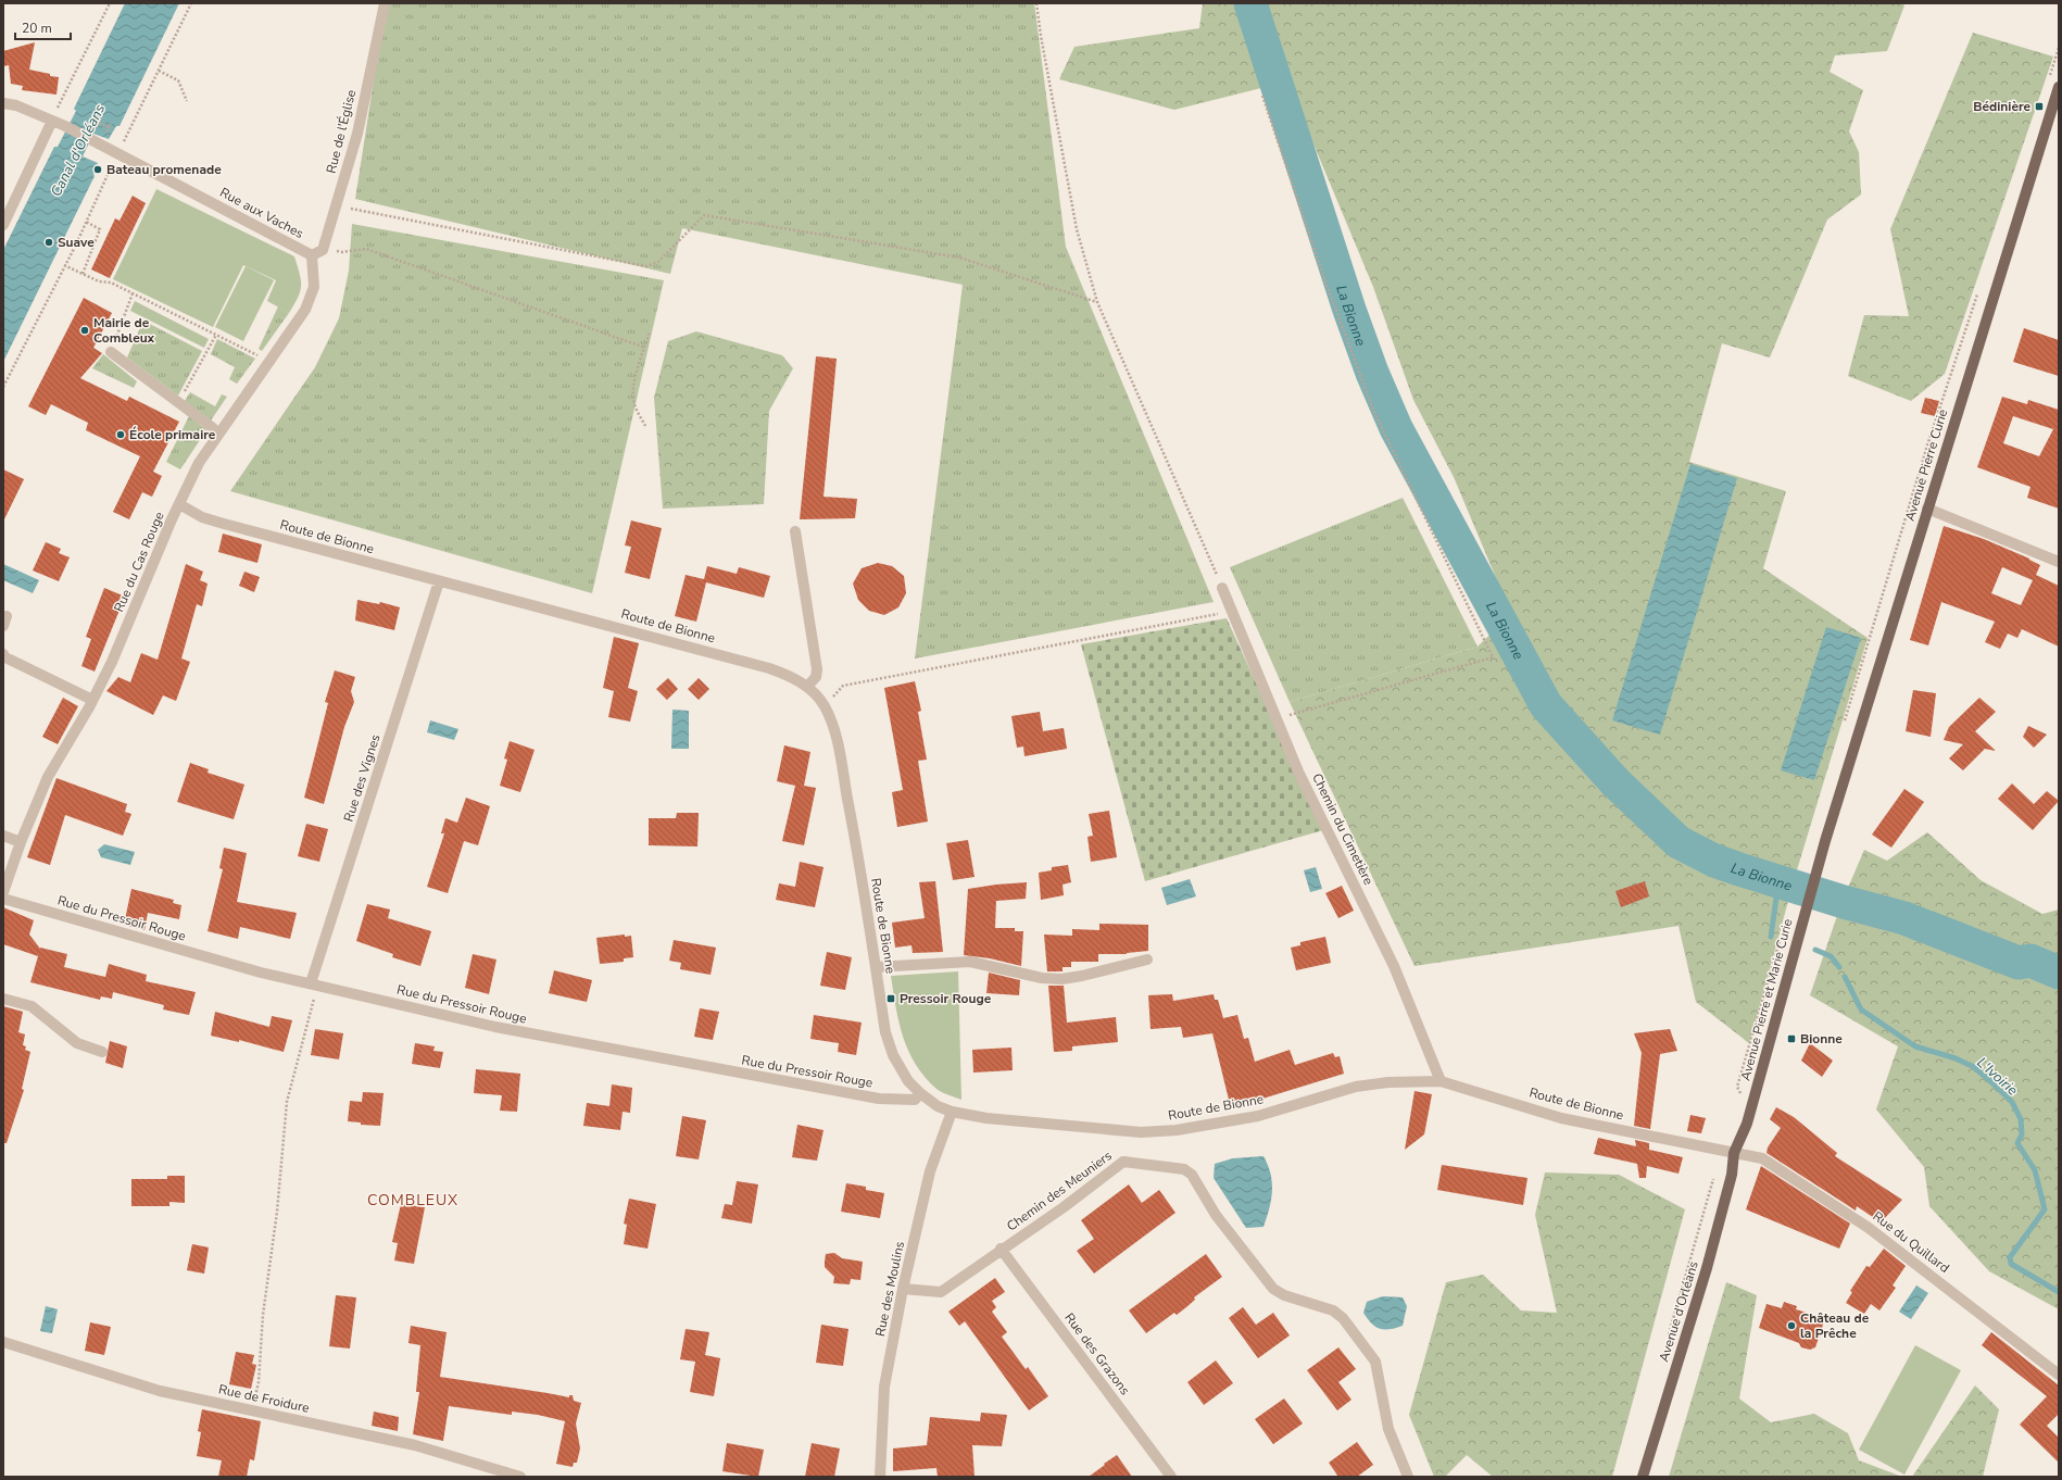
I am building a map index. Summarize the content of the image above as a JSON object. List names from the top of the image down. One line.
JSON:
{"streets":{"main road":["Avenue Pierre Curie","Avenue Pierre et Marie Curie","Avenue d'Orléans"],"street":["Rue de l'Église","Rue aux Vaches","Route de Bionne","Rue du Cas Rouge","Rue des Vignes","Chemin du Cimetière","Rue du Pressoir Rouge","Chemin des Meuniers","Rue du Quillard","Rue des Moulins","Rue des Grazons","Rue de Froidure"]},"crossings":[["Rue aux Vaches","Rue du Cas Rouge"],["Avenue Pierre Curie","Avenue Pierre et Marie Curie"],["Route de Bionne","Rue du Cas Rouge"],["Route de Bionne","Rue des Vignes"],["Route de Bionne","Chemin du Cimetière"],["Route de Bionne","Rue du Pressoir Rouge"],["Route de Bionne","Avenue Pierre et Marie Curie"],["Route de Bionne","Rue du Quillard"],["Route de Bionne","Rue des Moulins"],["Route de Bionne","Avenue d'Orléans"],["Rue des Vignes","Rue du Pressoir Rouge"],["Avenue Pierre et Marie Curie","Rue du Quillard"],["Avenue Pierre et Marie Curie","Avenue d'Orléans"],["Chemin des Meuniers","Rue des Moulins"],["Chemin des Meuniers","Rue des Grazons"],["Rue du Quillard","Avenue d'Orléans"]],"districts":["COMBLEUX"],"water":["Canal d'Orléans","La Bionne","L'Ivoirie"],"places":{"transit":["Bédinière","Pressoir Rouge","Bionne"],"other":["Bateau promenade","Suave","Mairie de Combleux","École primaire","Château de la Prêche"]},"scale_bar":"20 m"}
